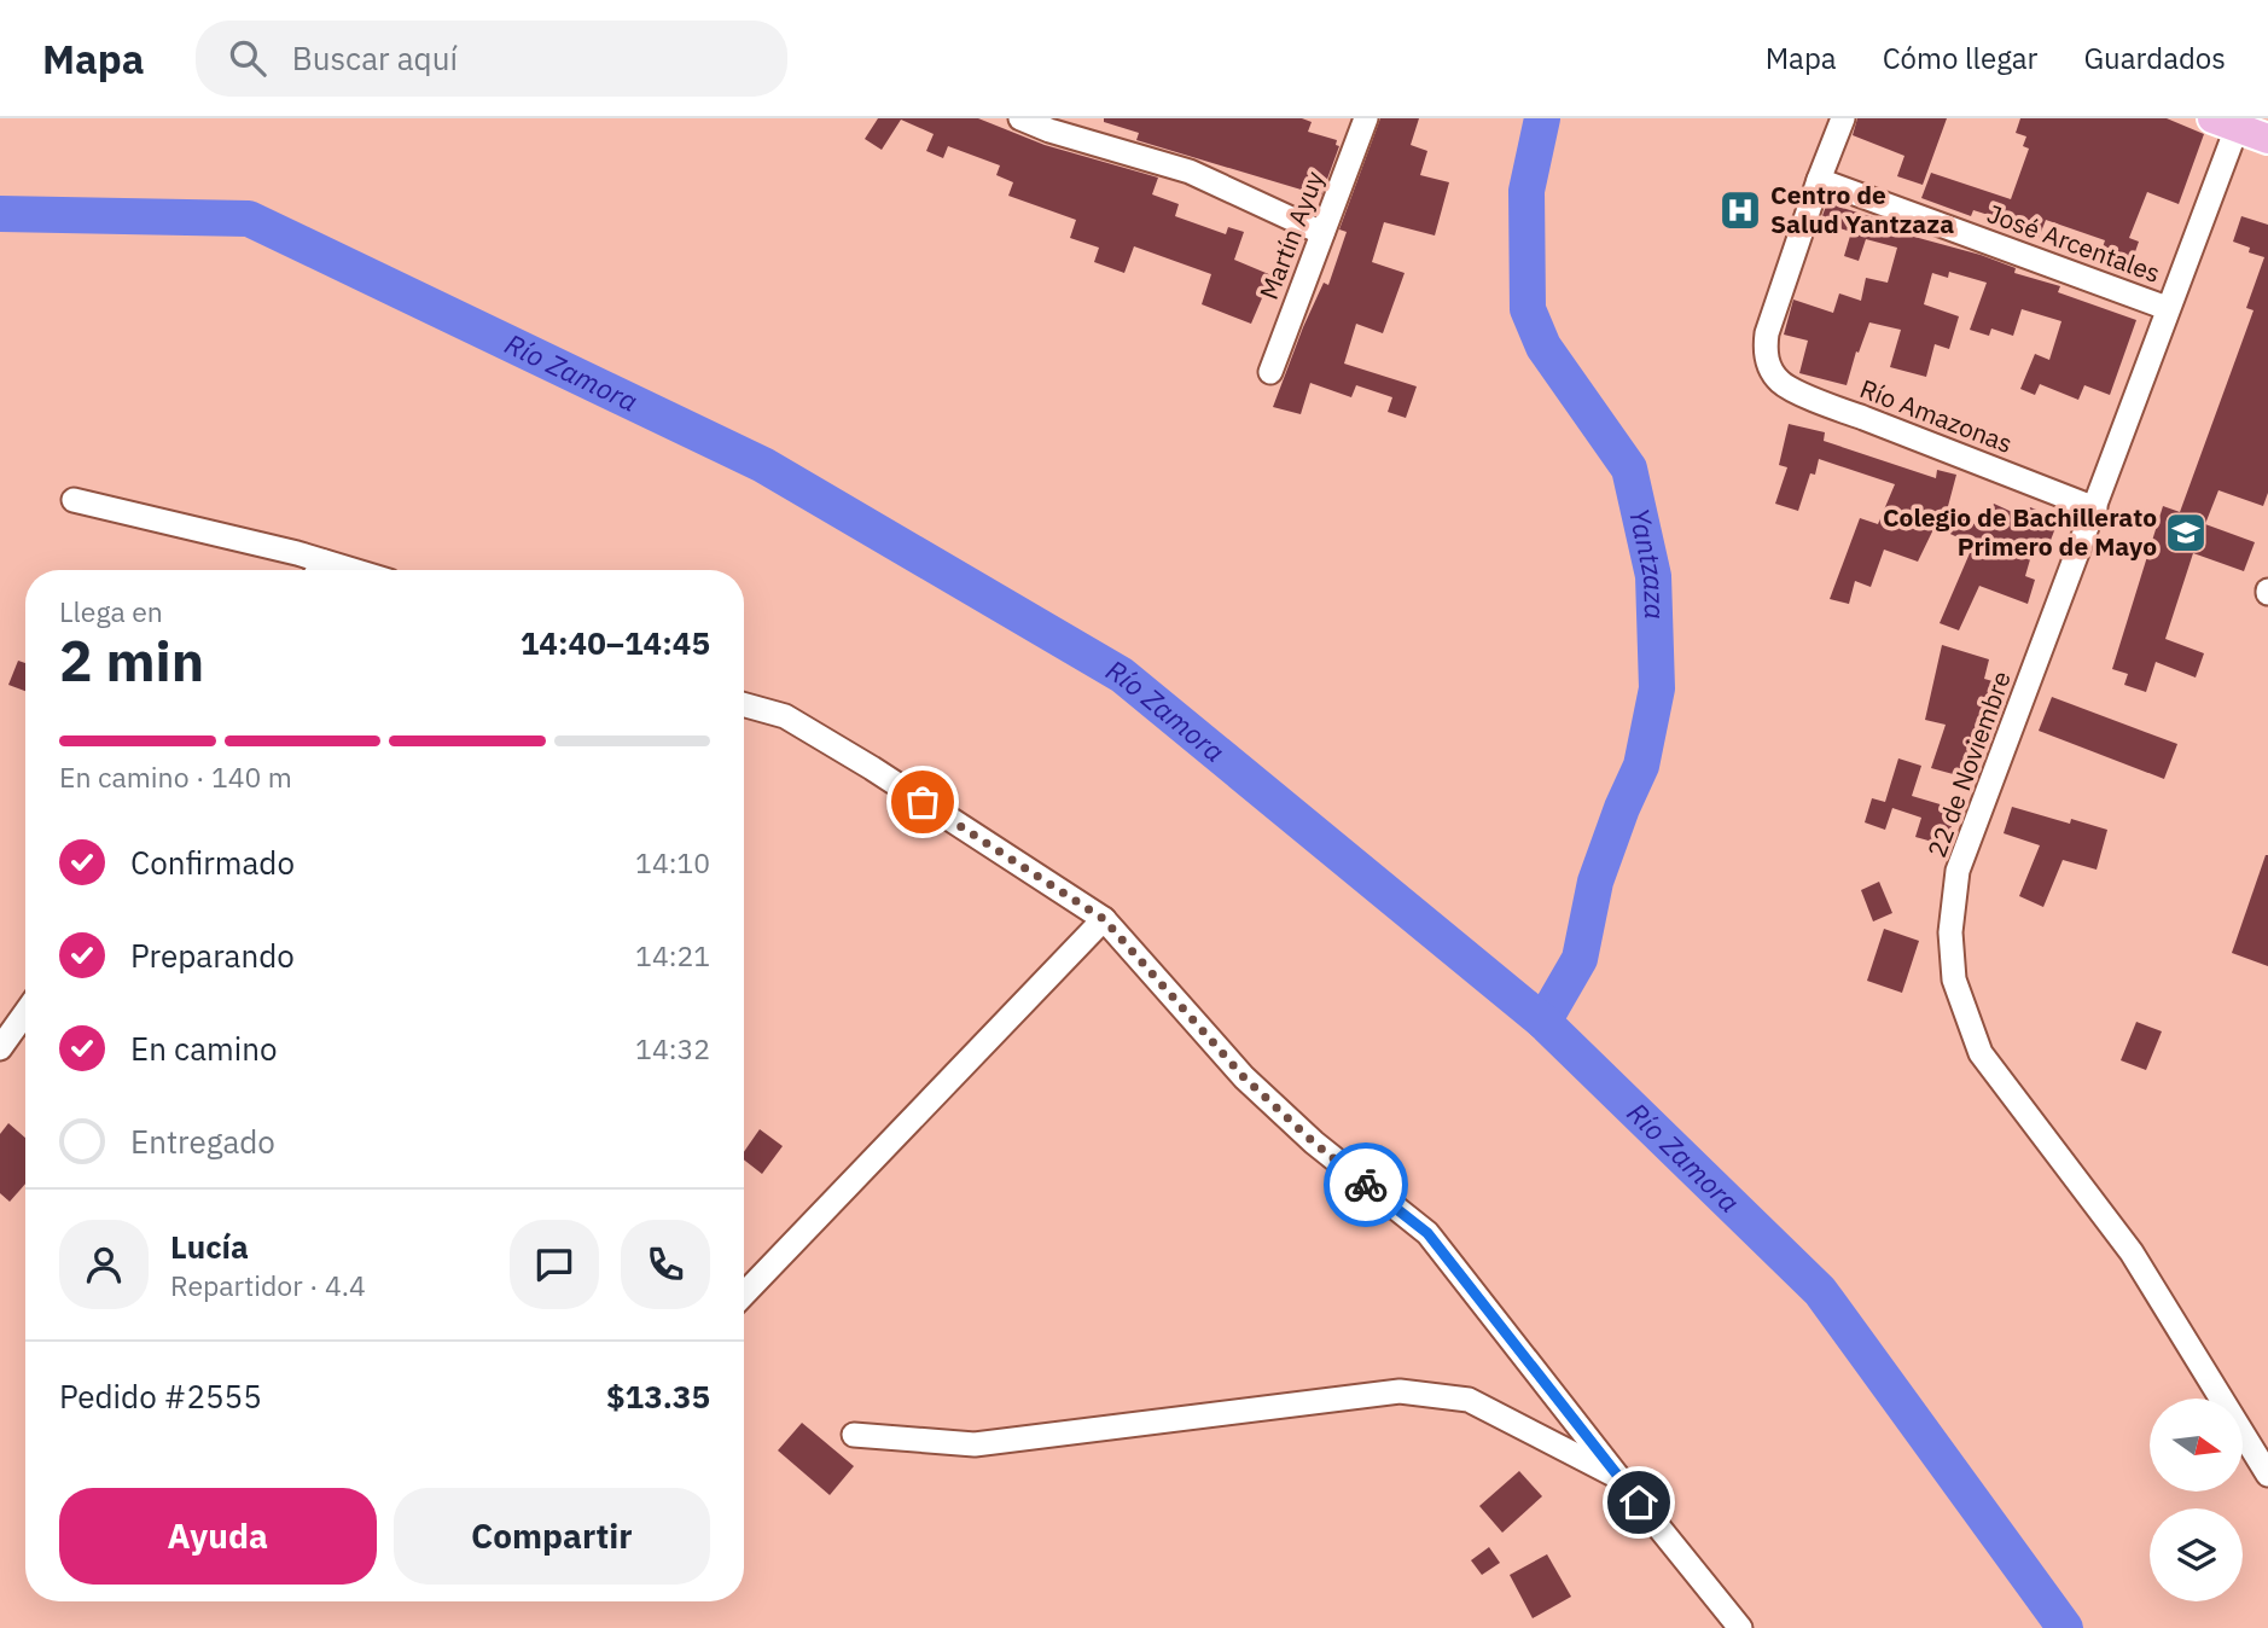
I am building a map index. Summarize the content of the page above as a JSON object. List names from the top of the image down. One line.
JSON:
{"streets":{"street":["Martín Ayuy","José Arcentales","Río Amazonas","22 de Noviembre"]},"crossings":[["José Arcentales","Río Amazonas"],["José Arcentales","22 de Noviembre"],["Río Amazonas","22 de Noviembre"]],"water":["Río Zamora","Yantzaza"],"places":{"hospital":["Centro de Salud Yantzaza"],"school or university":["Colegio de Bachillerato Primero de Mayo"]},"north":"right","page":{"header":"Mapa","search":"Buscar aquí","nav":["Mapa","Cómo llegar","Guardados"],"heading":["2 min","Llega en","14:40–14:45"],"panel":["Lucía","Repartidor · 4.4","Pedido #2555","$13.35"],"bar":"En camino · 140 m","list":[["Confirmado","14:10"],["Preparando","14:21"],["En camino","14:32"],"Entregado"],"buttons":["Ayuda","Compartir"]}}
